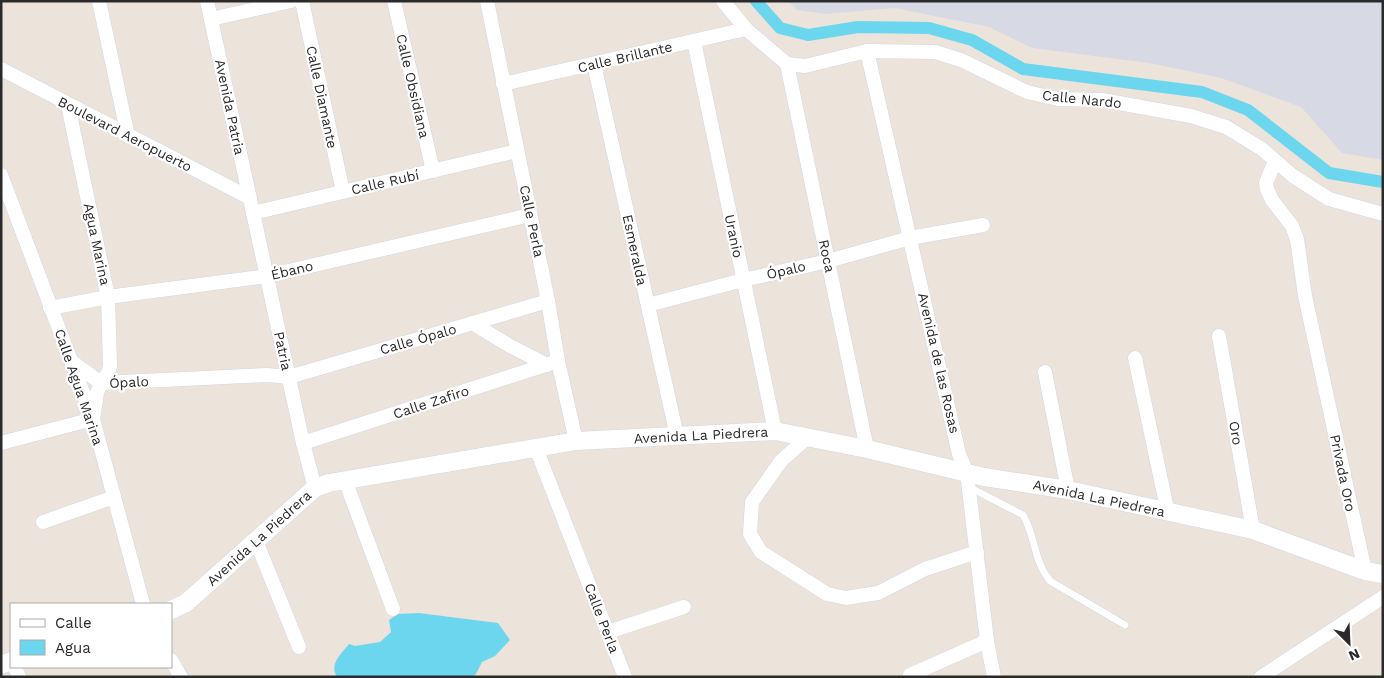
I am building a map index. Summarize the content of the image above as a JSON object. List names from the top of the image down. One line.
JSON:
{"streets":{"street":["Calle Brillante","Calle Obsidiana","Calle Diamante","Calle Nardo","Avenida Patria","Boulevard Aeropuerto","Calle Rubí","Calle Perla","Uranio","Agua Marina","Esmeralda","Roca","Ébano","Ópalo","Calle Ópalo","Patria","Avenida de las Rosas","Calle Agua Marina","Calle Zafiro","Oro","Avenida La Piedrera","Privada Oro"]},"crossings":[["Calle Brillante","Calle Perla"],["Calle Brillante","Uranio"],["Calle Brillante","Esmeralda"],["Calle Obsidiana","Calle Rubí"],["Calle Diamante","Calle Rubí"],["Calle Nardo","Roca"],["Calle Nardo","Avenida de las Rosas"],["Calle Nardo","Privada Oro"],["Avenida Patria","Boulevard Aeropuerto"],["Avenida Patria","Calle Rubí"],["Avenida Patria","Patria"],["Boulevard Aeropuerto","Agua Marina"],["Calle Rubí","Calle Perla"],["Calle Rubí","Patria"],["Calle Perla","Ébano"],["Calle Perla","Calle Ópalo"],["Calle Perla","Calle Zafiro"],["Calle Perla","Avenida La Piedrera"],["Uranio","Ópalo"],["Uranio","Avenida La Piedrera"],["Agua Marina","Ébano"],["Agua Marina","Ópalo"],["Esmeralda","Ópalo"],["Esmeralda","Avenida La Piedrera"],["Roca","Ópalo"],["Roca","Avenida La Piedrera"],["Ébano","Patria"],["Ébano","Calle Agua Marina"],["Ópalo","Calle Ópalo"],["Ópalo","Patria"],["Ópalo","Avenida de las Rosas"],["Ópalo","Calle Agua Marina"],["Calle Ópalo","Patria"],["Patria","Calle Zafiro"],["Patria","Avenida La Piedrera"],["Avenida de las Rosas","Avenida La Piedrera"],["Oro","Avenida La Piedrera"],["Avenida La Piedrera","Privada Oro"]],"legend":["Calle","Agua"],"north":"bottom right"}
